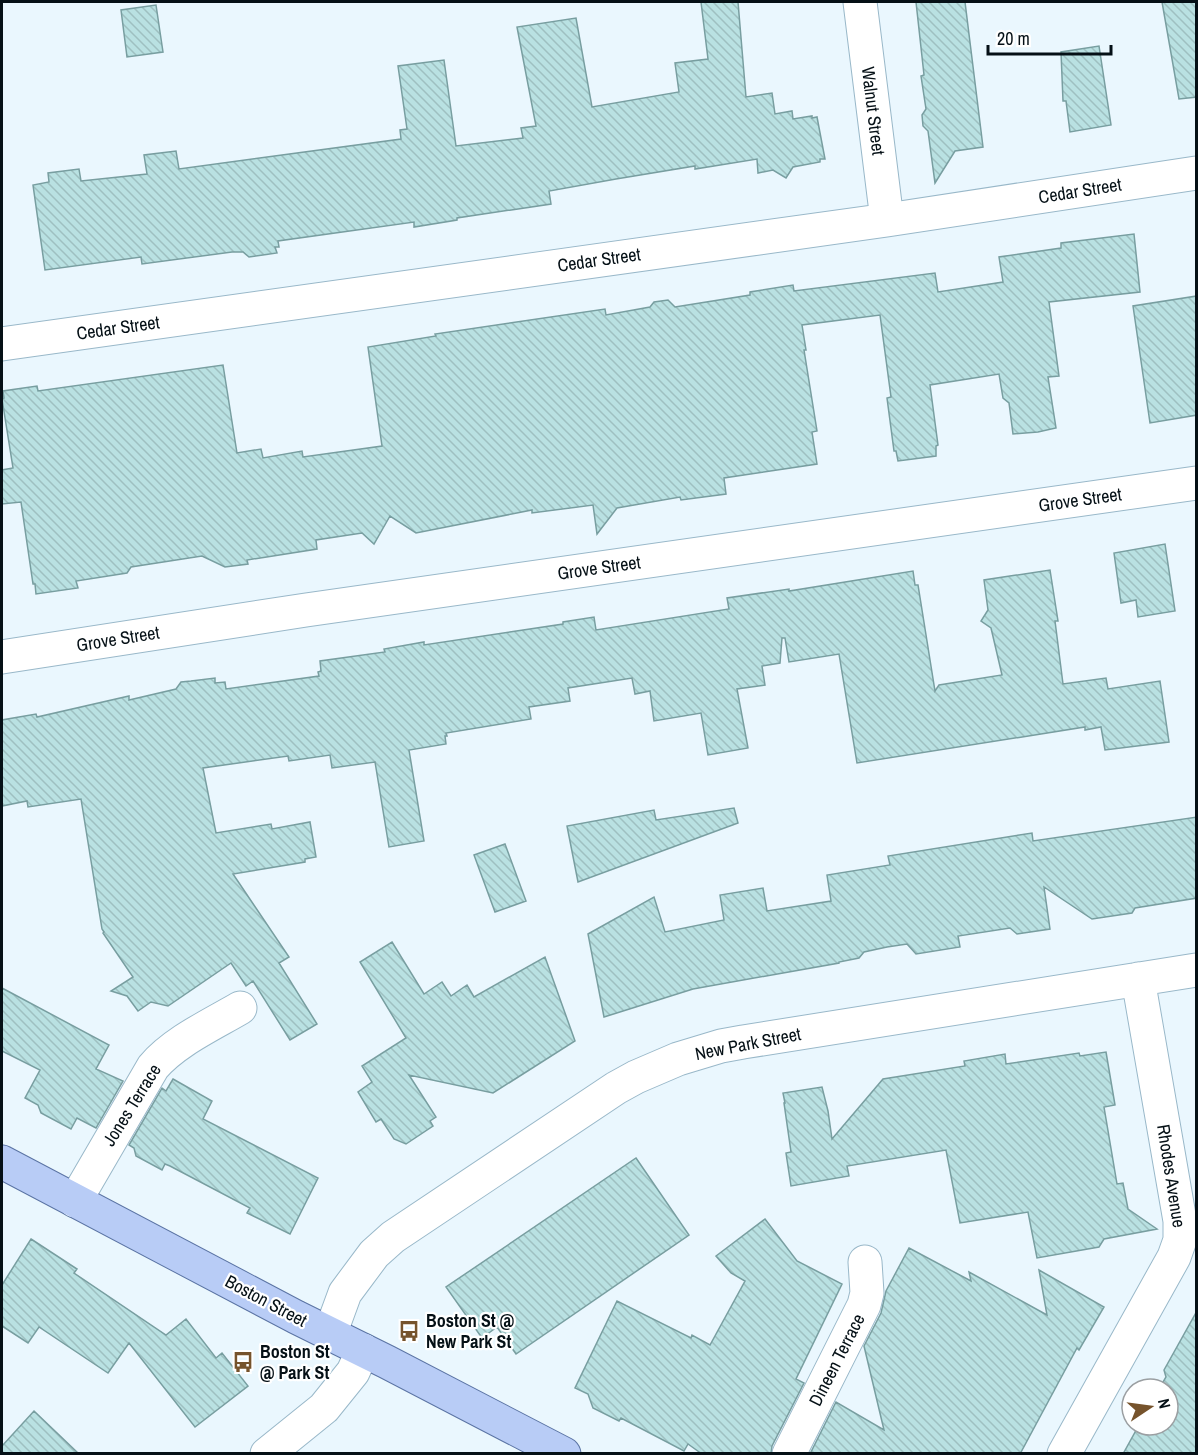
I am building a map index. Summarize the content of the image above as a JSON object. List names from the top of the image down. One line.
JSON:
{"streets":{"main road":["Boston Street"],"street":["Walnut Street","Cedar Street","Grove Street","New Park Street","Jones Terrace","Rhodes Avenue","Dineen Terrace"]},"crossings":[["Walnut Street","Cedar Street"],["New Park Street","Rhodes Avenue"],["New Park Street","Boston Street"],["Jones Terrace","Boston Street"]],"places":{"bus stop":["Boston St @ New Park St","Boston St @ Park St"]},"scale_bar":"20 m","north":"right"}
